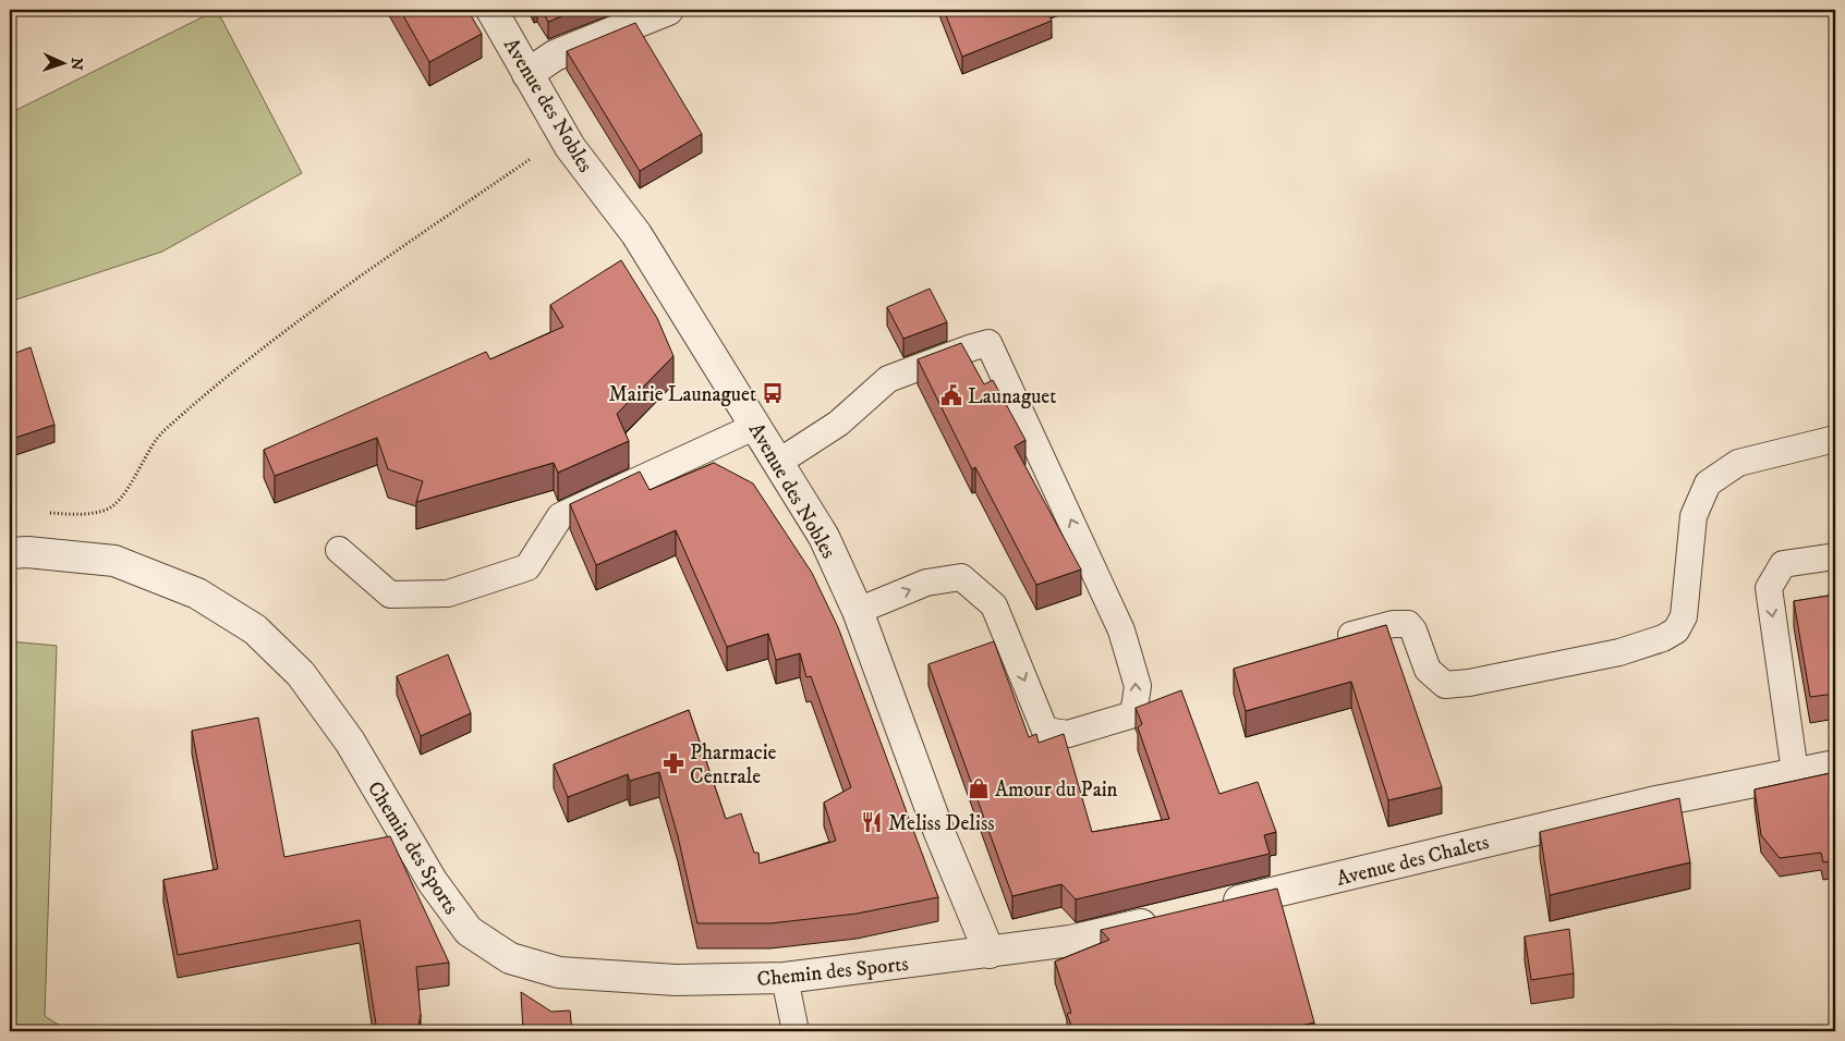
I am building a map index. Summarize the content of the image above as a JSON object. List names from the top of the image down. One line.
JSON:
{"streets":{"street":["Avenue des Nobles","Chemin des Sports","Avenue des Chalets"]},"crossings":[["Avenue des Nobles","Chemin des Sports"]],"places":{"bus stop":["Mairie Launaguet"],"public building":["Launaguet"],"pharmacy":["Pharmacie Centrale"],"shop":["Amour du Pain"],"restaurant":["Meliss Deliss"]},"north":"right"}
